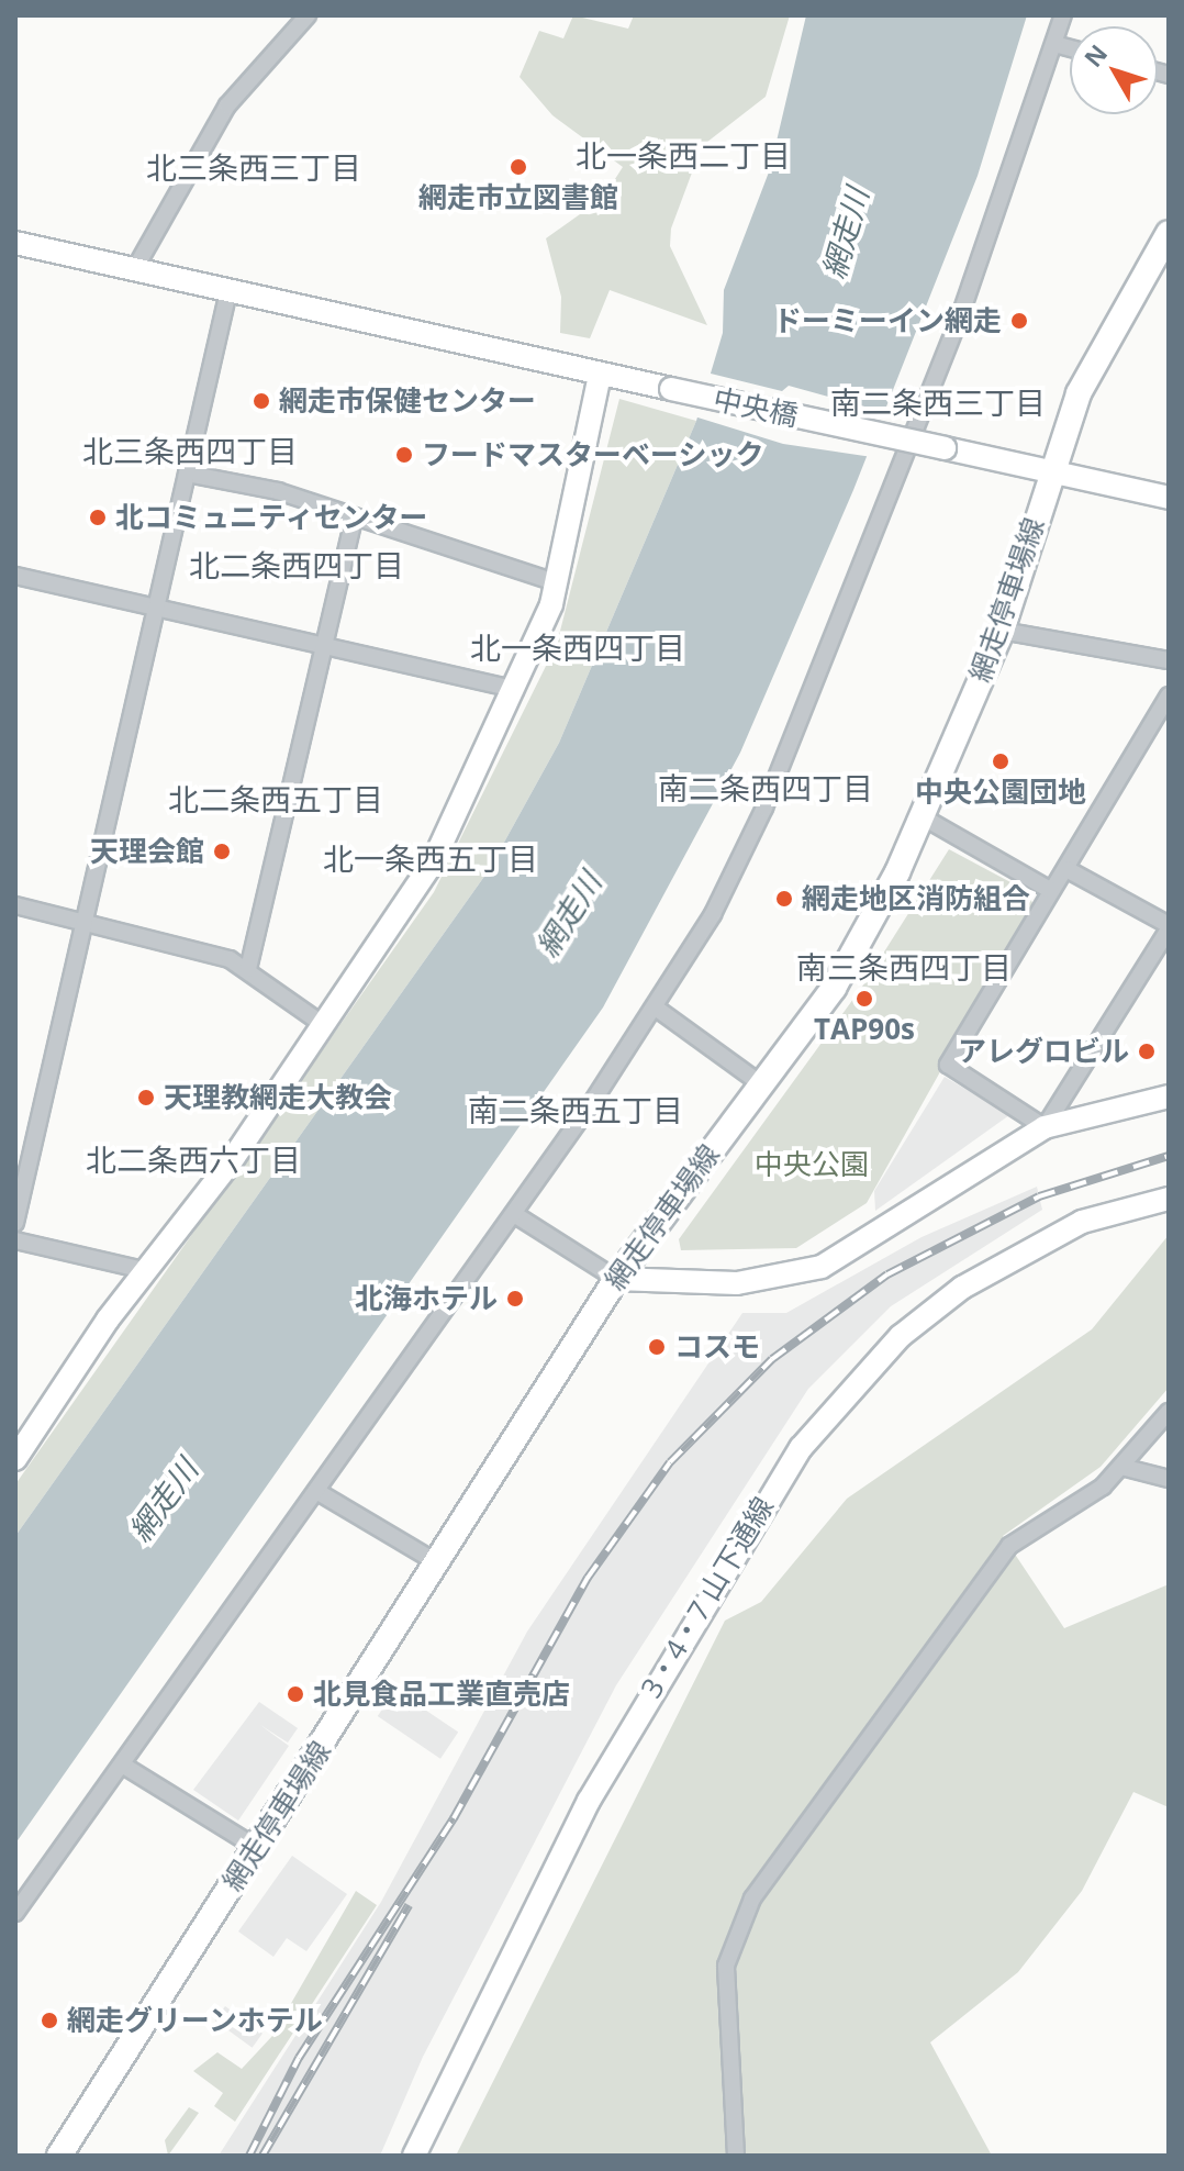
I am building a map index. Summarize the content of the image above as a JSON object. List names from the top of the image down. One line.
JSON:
{"streets":{"main road":["網走停車場線"],"street":["中央橋","3・4・7 山下通線"]},"crossings":[["中央橋","網走停車場線"]],"districts":["北一条西二丁目","北三条西三丁目","南二条西三丁目","北三条西四丁目","北二条西四丁目","北一条西四丁目","南二条西四丁目","北二条西五丁目","北一条西五丁目","南三条西四丁目","南二条西五丁目","北二条西六丁目"],"water":["網走川"],"parks":["中央公園"],"places":["網走市立図書館","ドーミーイン網走","網走市保健センター","フードマスターベーシック","北コミュニティセンター","中央公園団地","天理会館","網走地区消防組合","TAP90s","アレグロビル","天理教網走大教会","北海ホテル","コスモ","北見食品工業直売店","網走グリーンホテル"],"north":"top left"}
